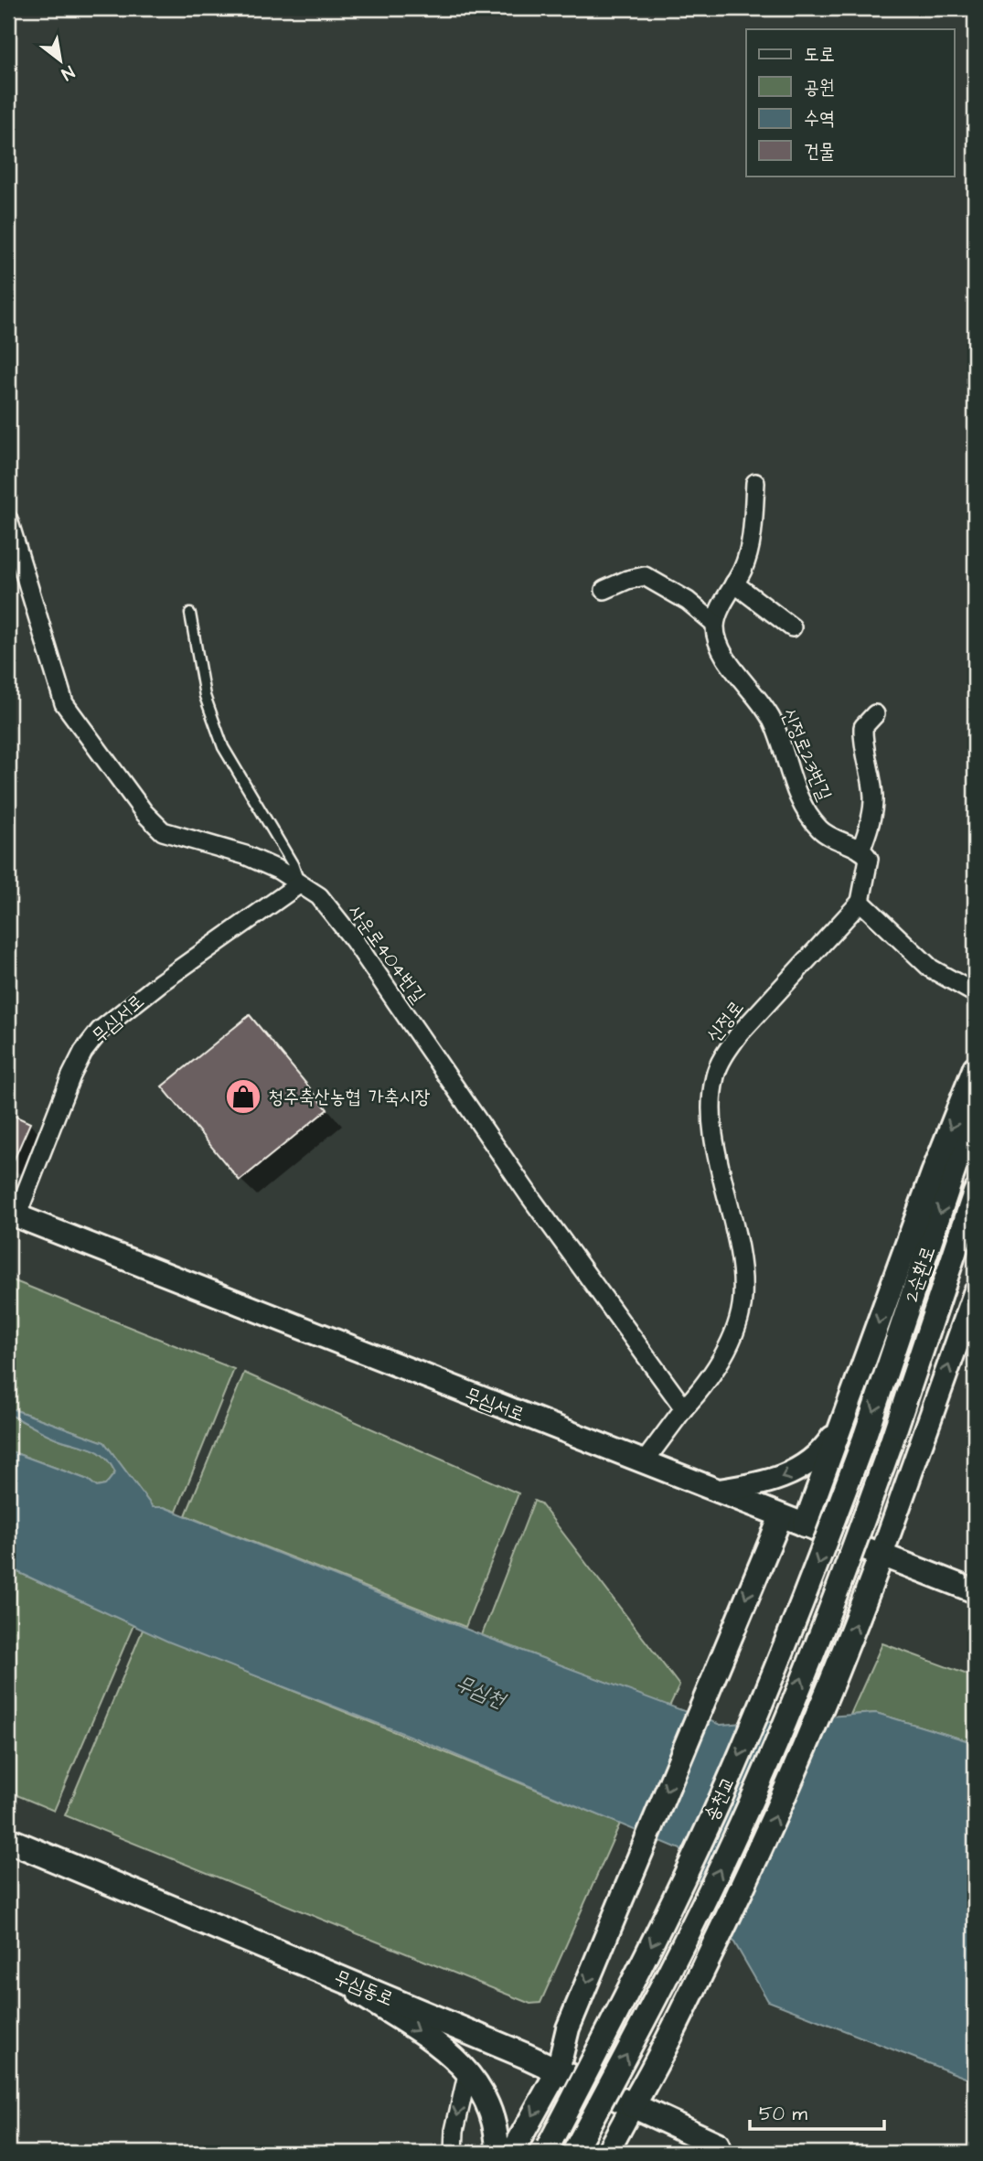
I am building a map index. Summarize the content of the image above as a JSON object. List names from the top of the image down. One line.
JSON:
{"streets":{"main road":["무심동로"],"street":["신정로23번길","사운로404번길","무심서로","신정로","2순환로","송천교"]},"crossings":[["사운로404번길","무심서로"],["사운로404번길","신정로"],["2순환로","송천교"]],"water":["무심천"],"places":{"shop":["청주축산농협 가축시장"]},"legend":["도로","공원","수역","건물"],"scale_bar":"50 m","north":"bottom right"}
